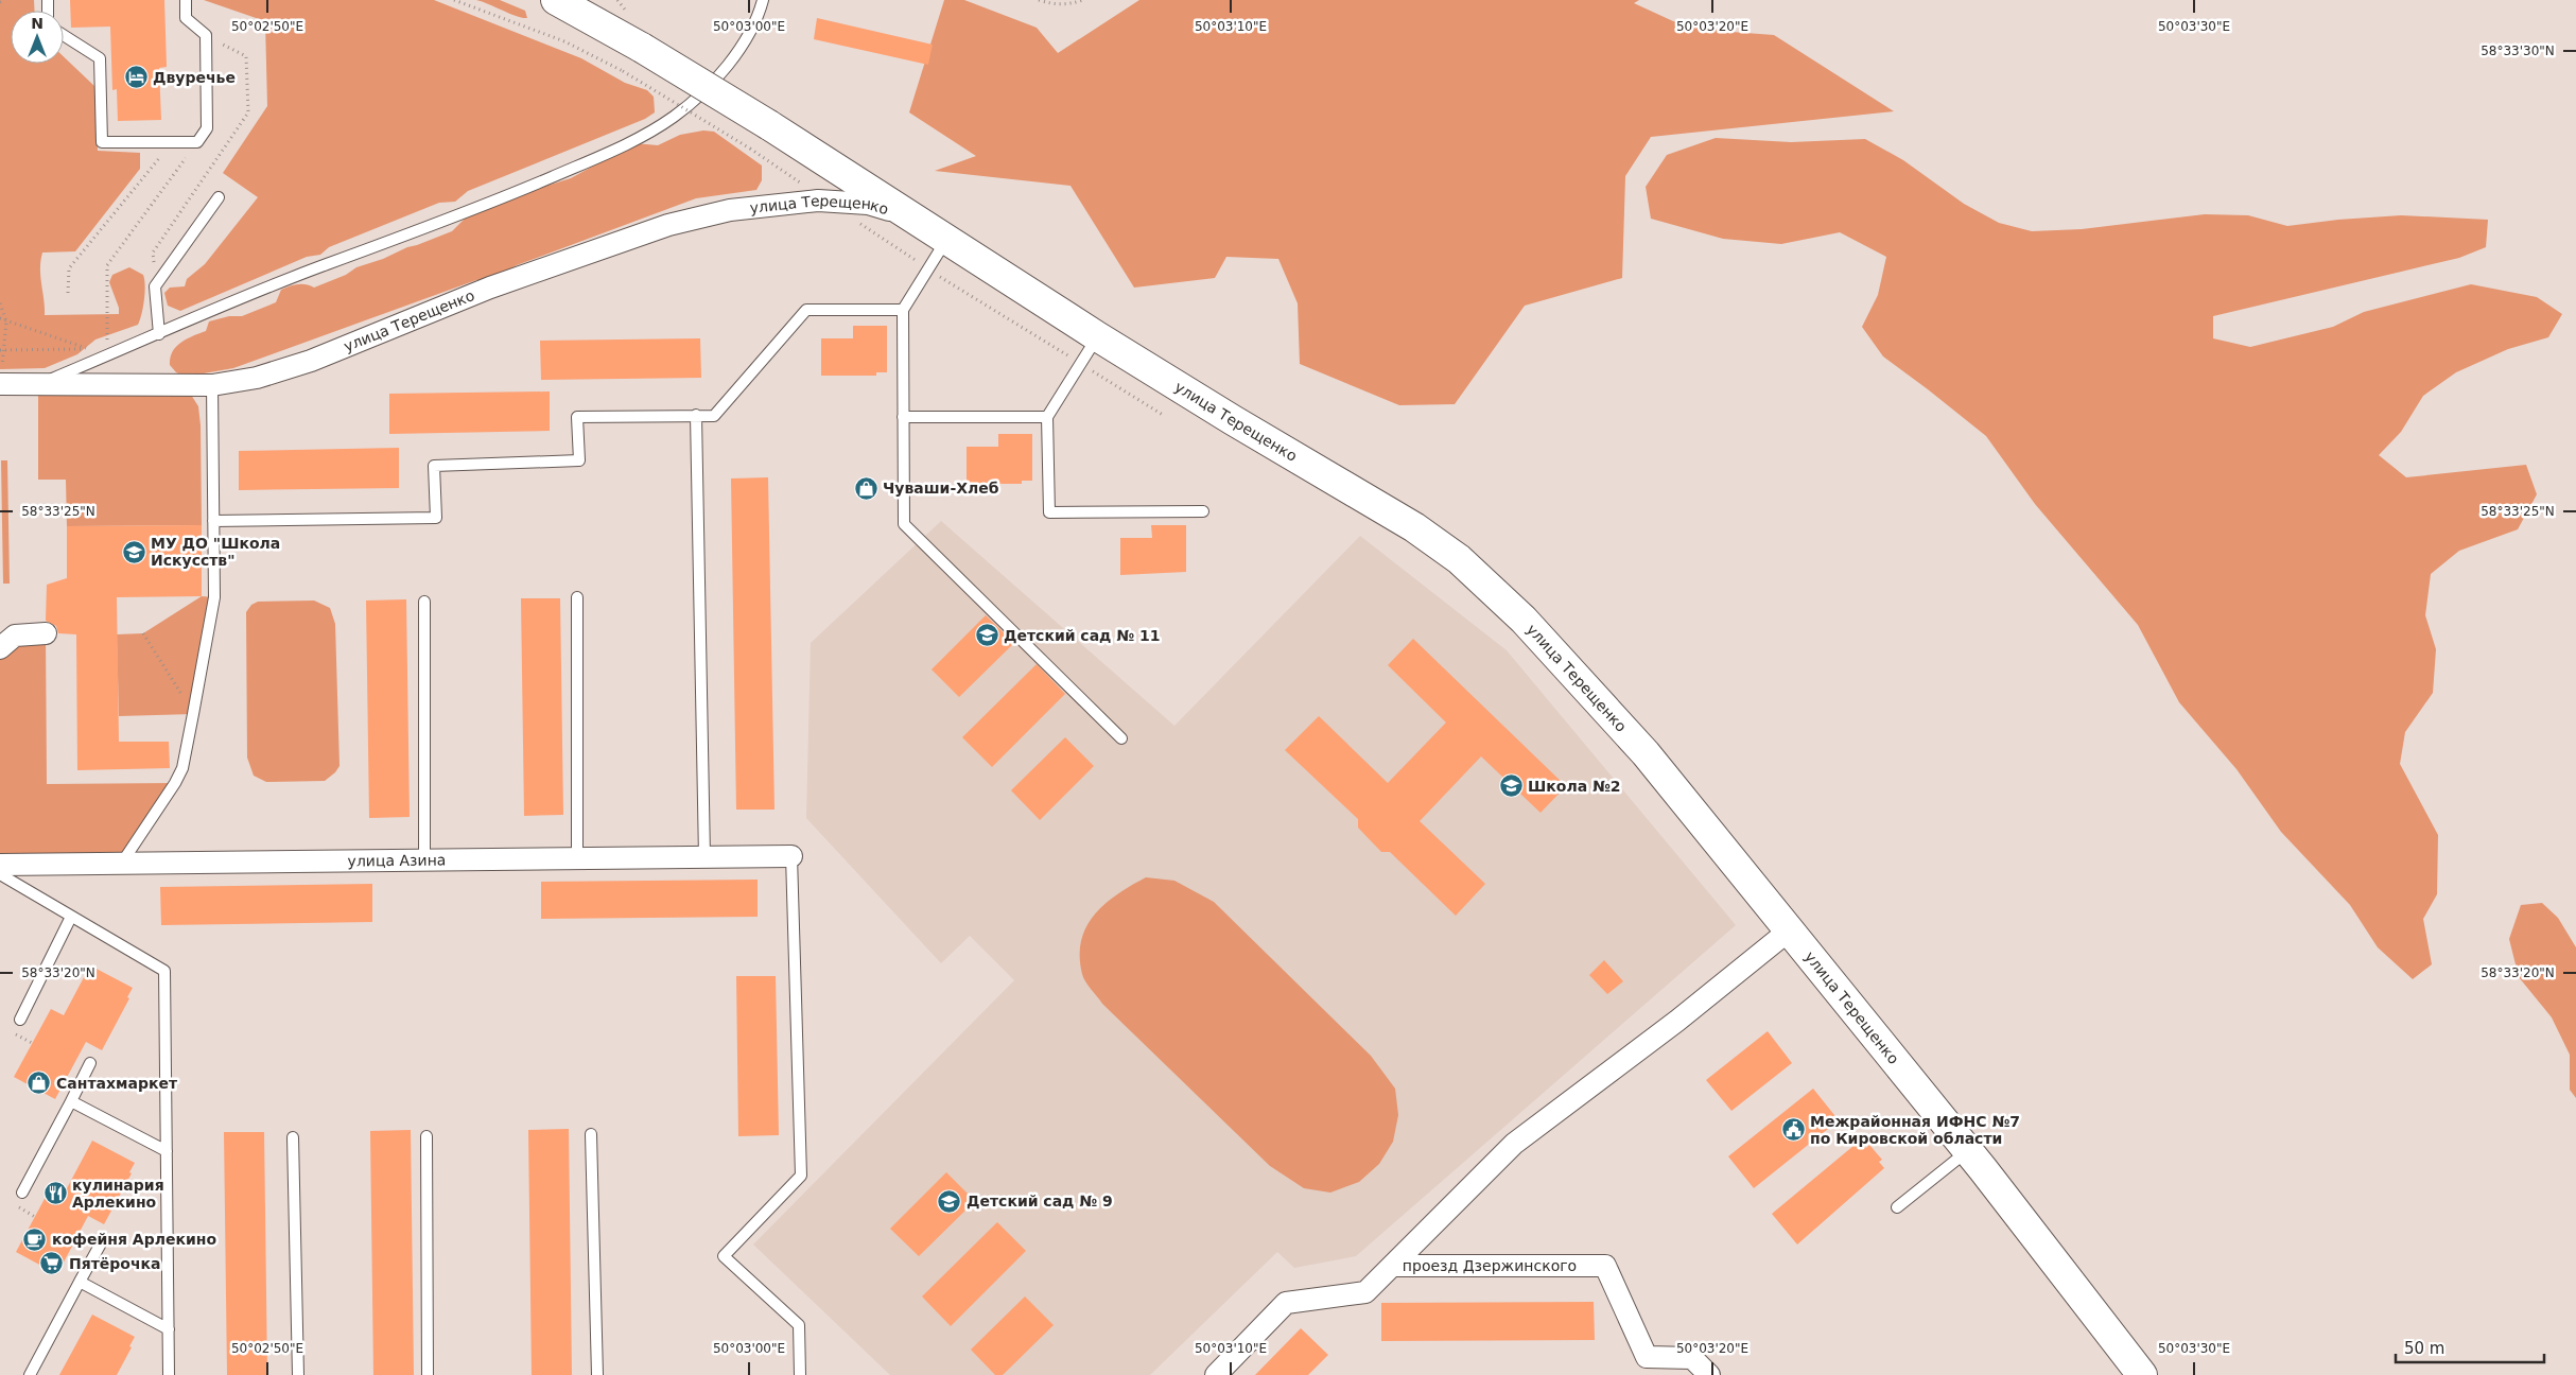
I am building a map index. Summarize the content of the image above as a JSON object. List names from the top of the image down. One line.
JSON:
{"streets":{"street":["улица Терещенко","улица Азина","проезд Дзержинского"]},"places":{"hotel":["Двуречье"],"shop":["Чуваши-Хлеб","Сантахмаркет"],"school or university":["МУ ДО \"Школа Искусств\"","Детский сад № 11","Школа №2","Детский сад № 9"],"public building":["Межрайонная ИФНС №7 по Кировской области"],"restaurant":["кулинария Арлекино"],"cafe":["кофейня Арлекино"],"supermarket":["Пятёрочка"]},"scale_bar":"50 m","north":"top","coordinates":["50°02'50\"E","50°03'00\"E","50°03'10\"E","50°03'20\"E","50°03'30\"E","58°33'30\"N","58°33'25\"N","58°33'20\"N"]}
